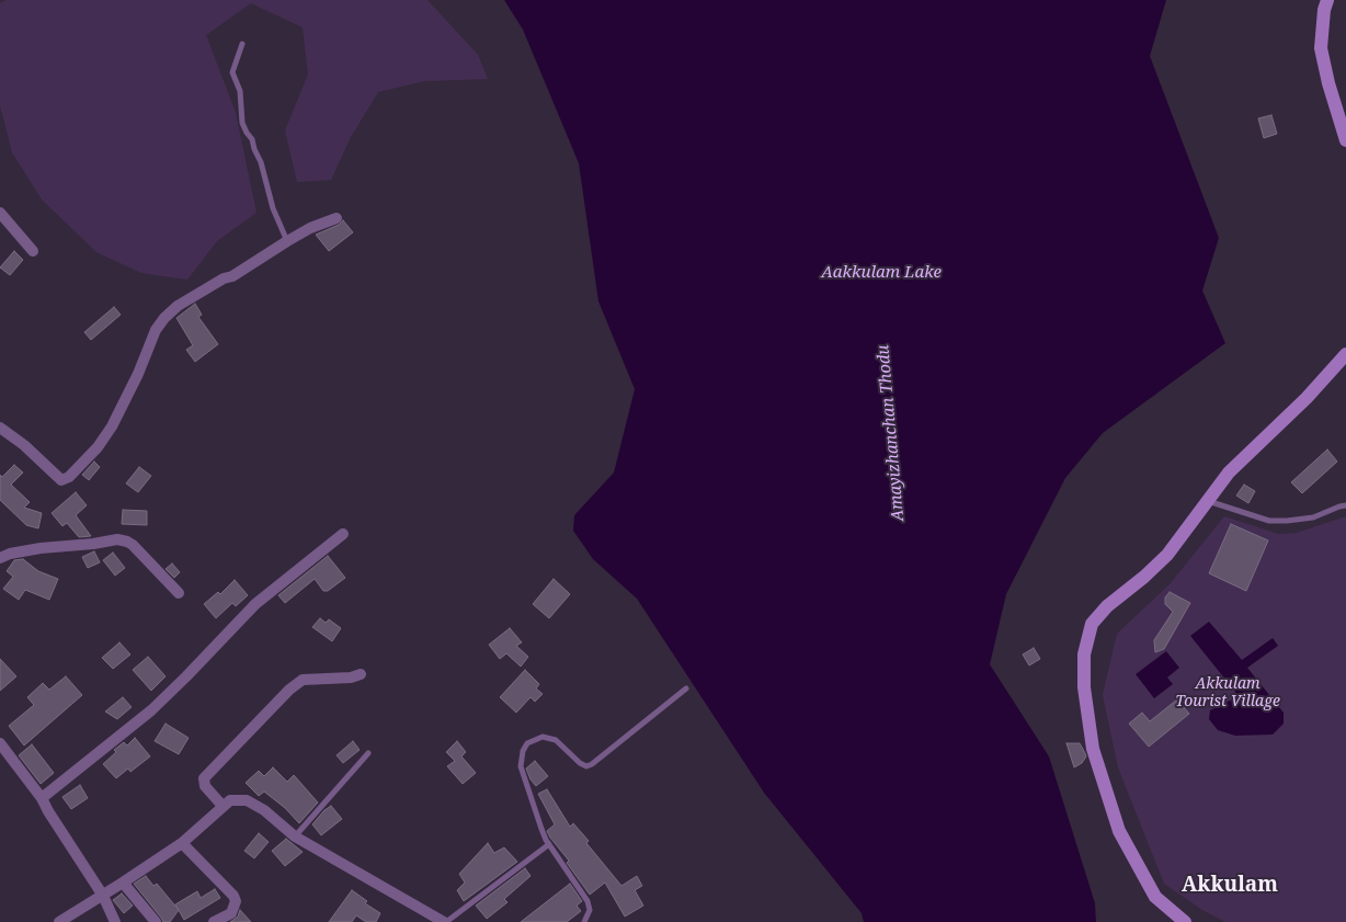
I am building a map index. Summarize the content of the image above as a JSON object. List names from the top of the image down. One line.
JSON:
{"districts":["Akkulam"],"water":["Aakkulam Lake","Amayizhanchan Thodu"],"parks":["Akkulam Tourist Village"]}
